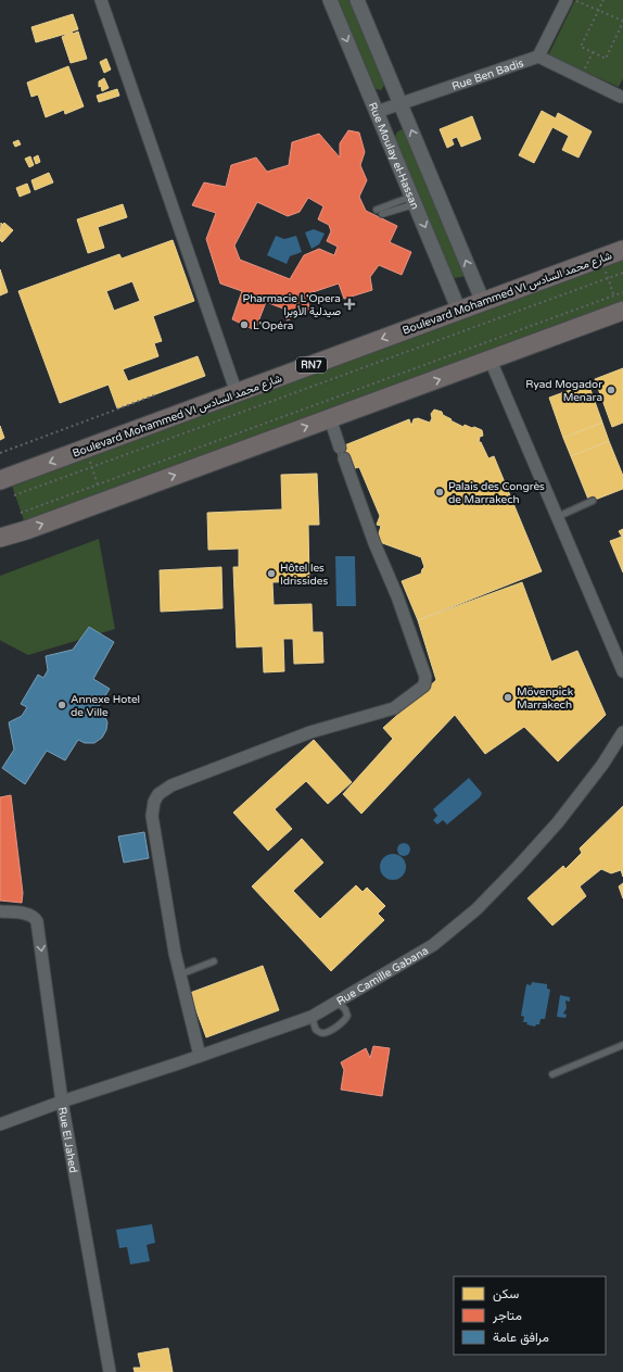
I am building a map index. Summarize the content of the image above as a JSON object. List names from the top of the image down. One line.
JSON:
{"streets":{"main road":["Boulevard Mohammed VI شارع محمد السادس","RN7"],"street":["Rue Ben Badis","Rue Moulay el-Hassan","Rue Camille Gabana","Rue El Jahed"]},"crossings":[["Rue Ben Badis","Rue Moulay el-Hassan"],["Rue Moulay el-Hassan","Boulevard Mohammed VI شارع محمد السادس"],["Rue Camille Gabana","Rue El Jahed"]],"one_way":["Rue El Jahed"],"places":{"health":["Pharmacie L'Opera صيدلية الأوبرا"],"other":["L'Opéra","Ryad Mogador Menara","Palais des Congrès de Marrakech","Hôtel les Idrissides","Mövenpick Marrakech","Annexe Hotel de Ville"]},"legend":["سكن","متاجر","مرافق عامة"]}
